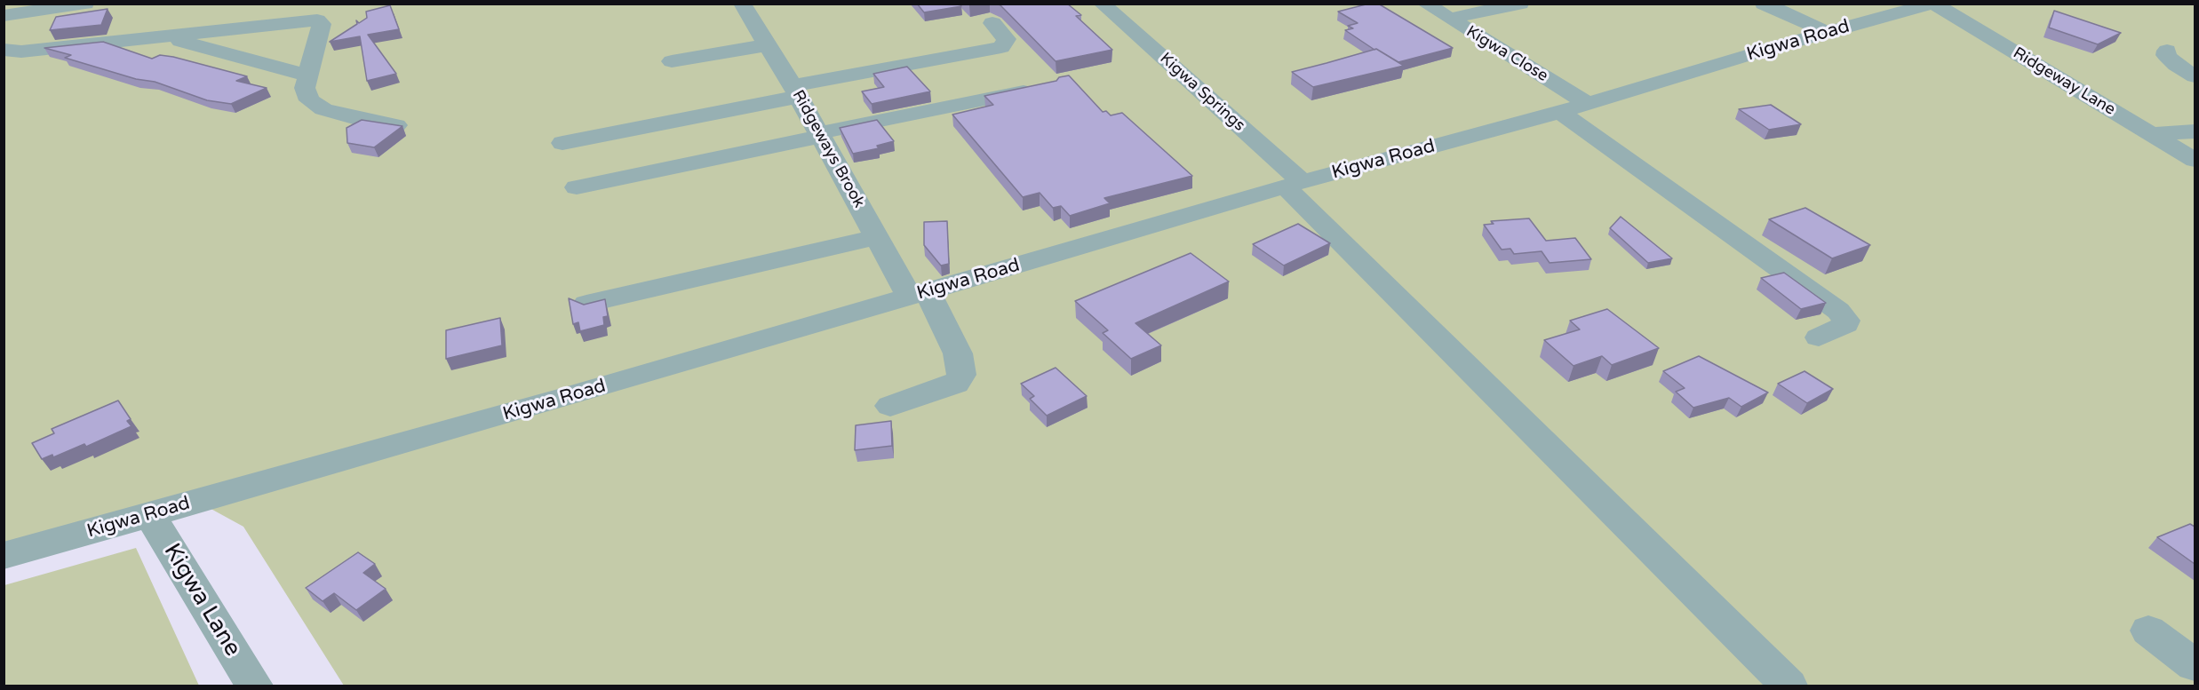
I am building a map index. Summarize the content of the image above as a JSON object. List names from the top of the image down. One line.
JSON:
{"streets":{"street":["Kigwa Road","Kigwa Close","Ridgeway Lane","Kigwa Springs","Ridgeways Brook","Kigwa Lane"]},"crossings":[["Kigwa Road","Kigwa Close"],["Kigwa Road","Ridgeway Lane"],["Kigwa Road","Kigwa Springs"],["Kigwa Road","Ridgeways Brook"],["Kigwa Road","Kigwa Lane"]]}
